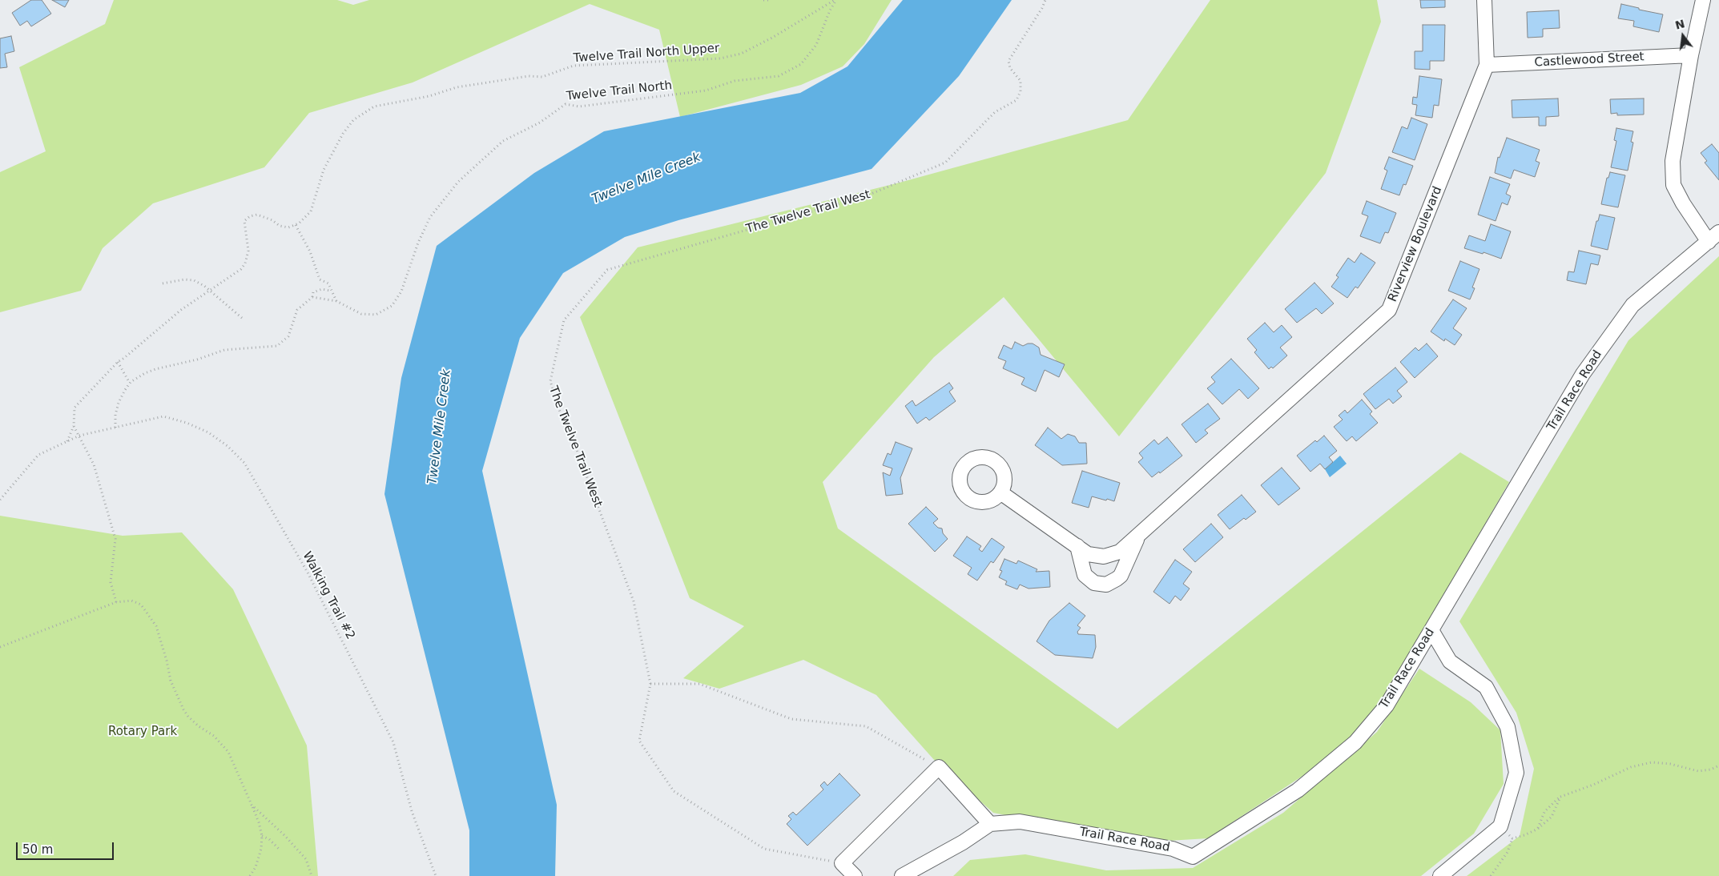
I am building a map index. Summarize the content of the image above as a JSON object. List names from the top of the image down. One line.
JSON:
{"streets":{"street":["Castlewood Street","Riverview Boulevard","Trail Race Road"],"path":["Twelve Trail North Upper","Twelve Trail North","The Twelve Trail West","Walking Trail #2"]},"crossings":[["Twelve Trail North Upper","Twelve Trail North"],["Castlewood Street","Riverview Boulevard"]],"water":["Twelve Mile Creek"],"parks":["Rotary Park"],"scale_bar":"50 m","north":"top"}
